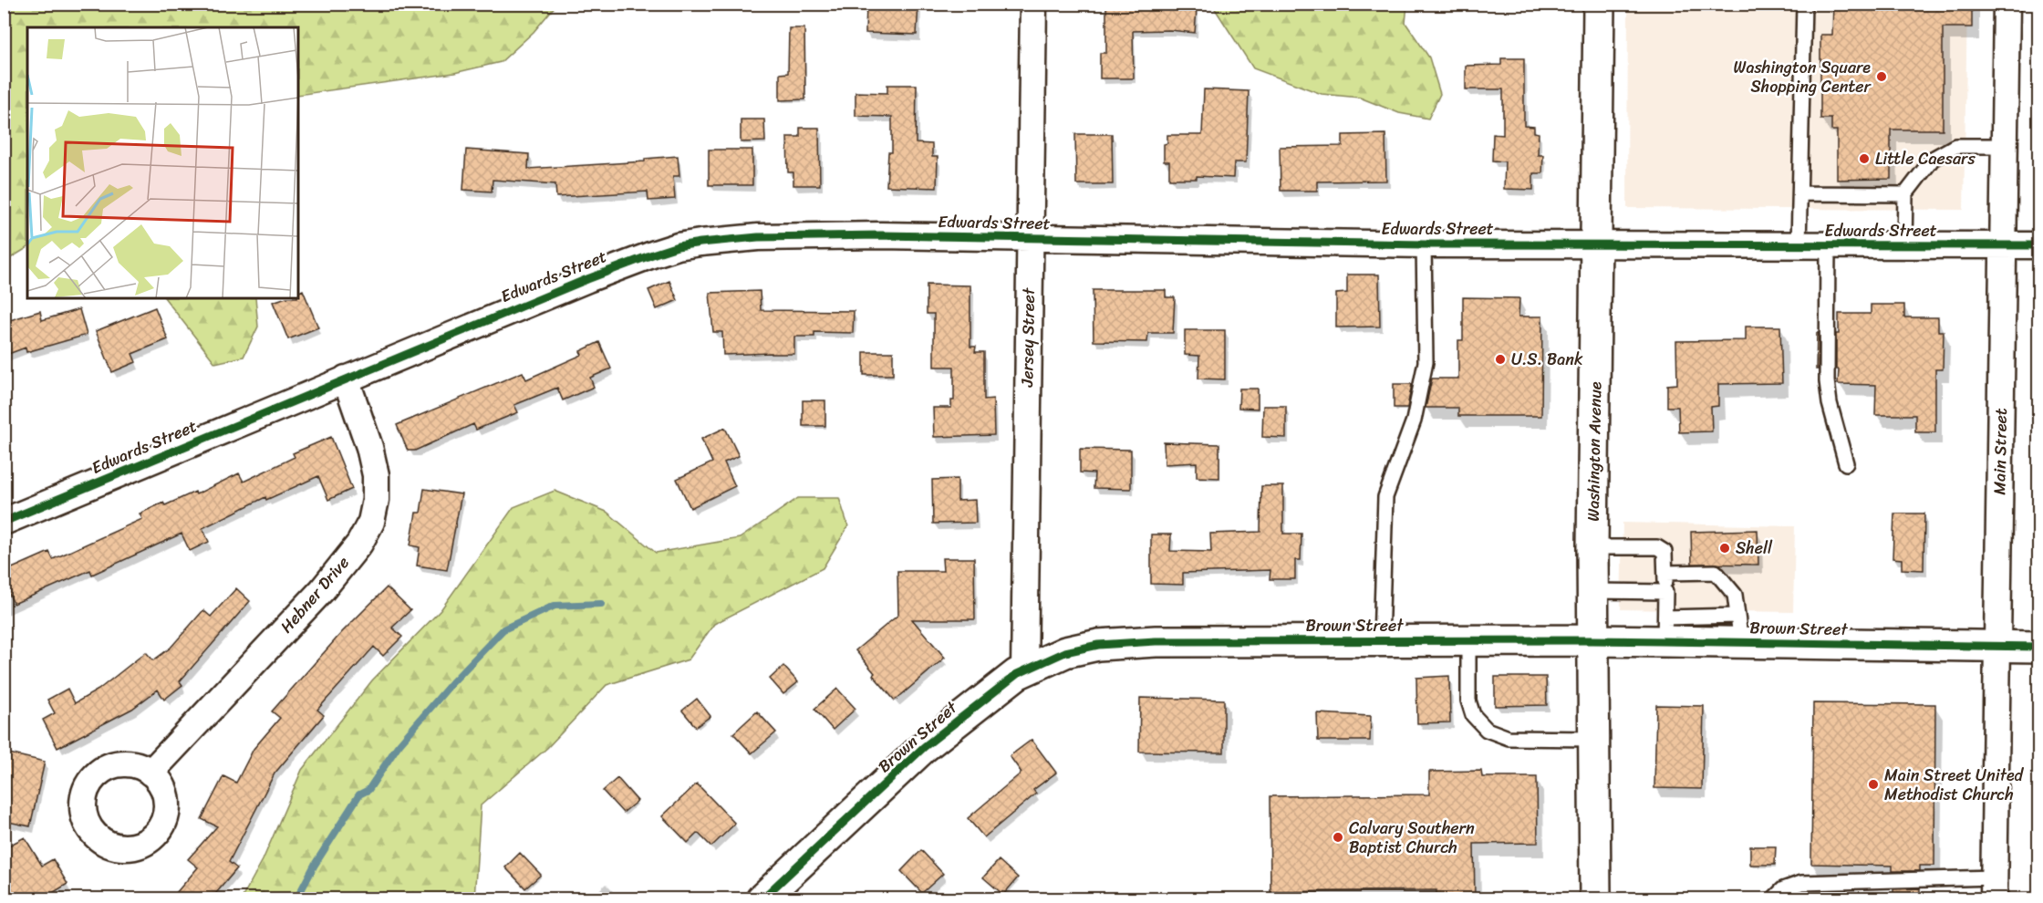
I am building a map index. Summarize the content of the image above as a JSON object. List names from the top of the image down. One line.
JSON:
{"streets":{"street":["Edwards Street","Jersey Street","Washington Avenue","Main Street","Hebner Drive","Brown Street"]},"crossings":[["Edwards Street","Jersey Street"],["Edwards Street","Washington Avenue"],["Edwards Street","Main Street"],["Edwards Street","Hebner Drive"],["Jersey Street","Brown Street"],["Washington Avenue","Brown Street"],["Main Street","Brown Street"]],"places":["Washington Square Shopping Center","Little Caesars","U.S. Bank","Shell","Main Street United Methodist Church","Calvary Southern Baptist Church"]}
